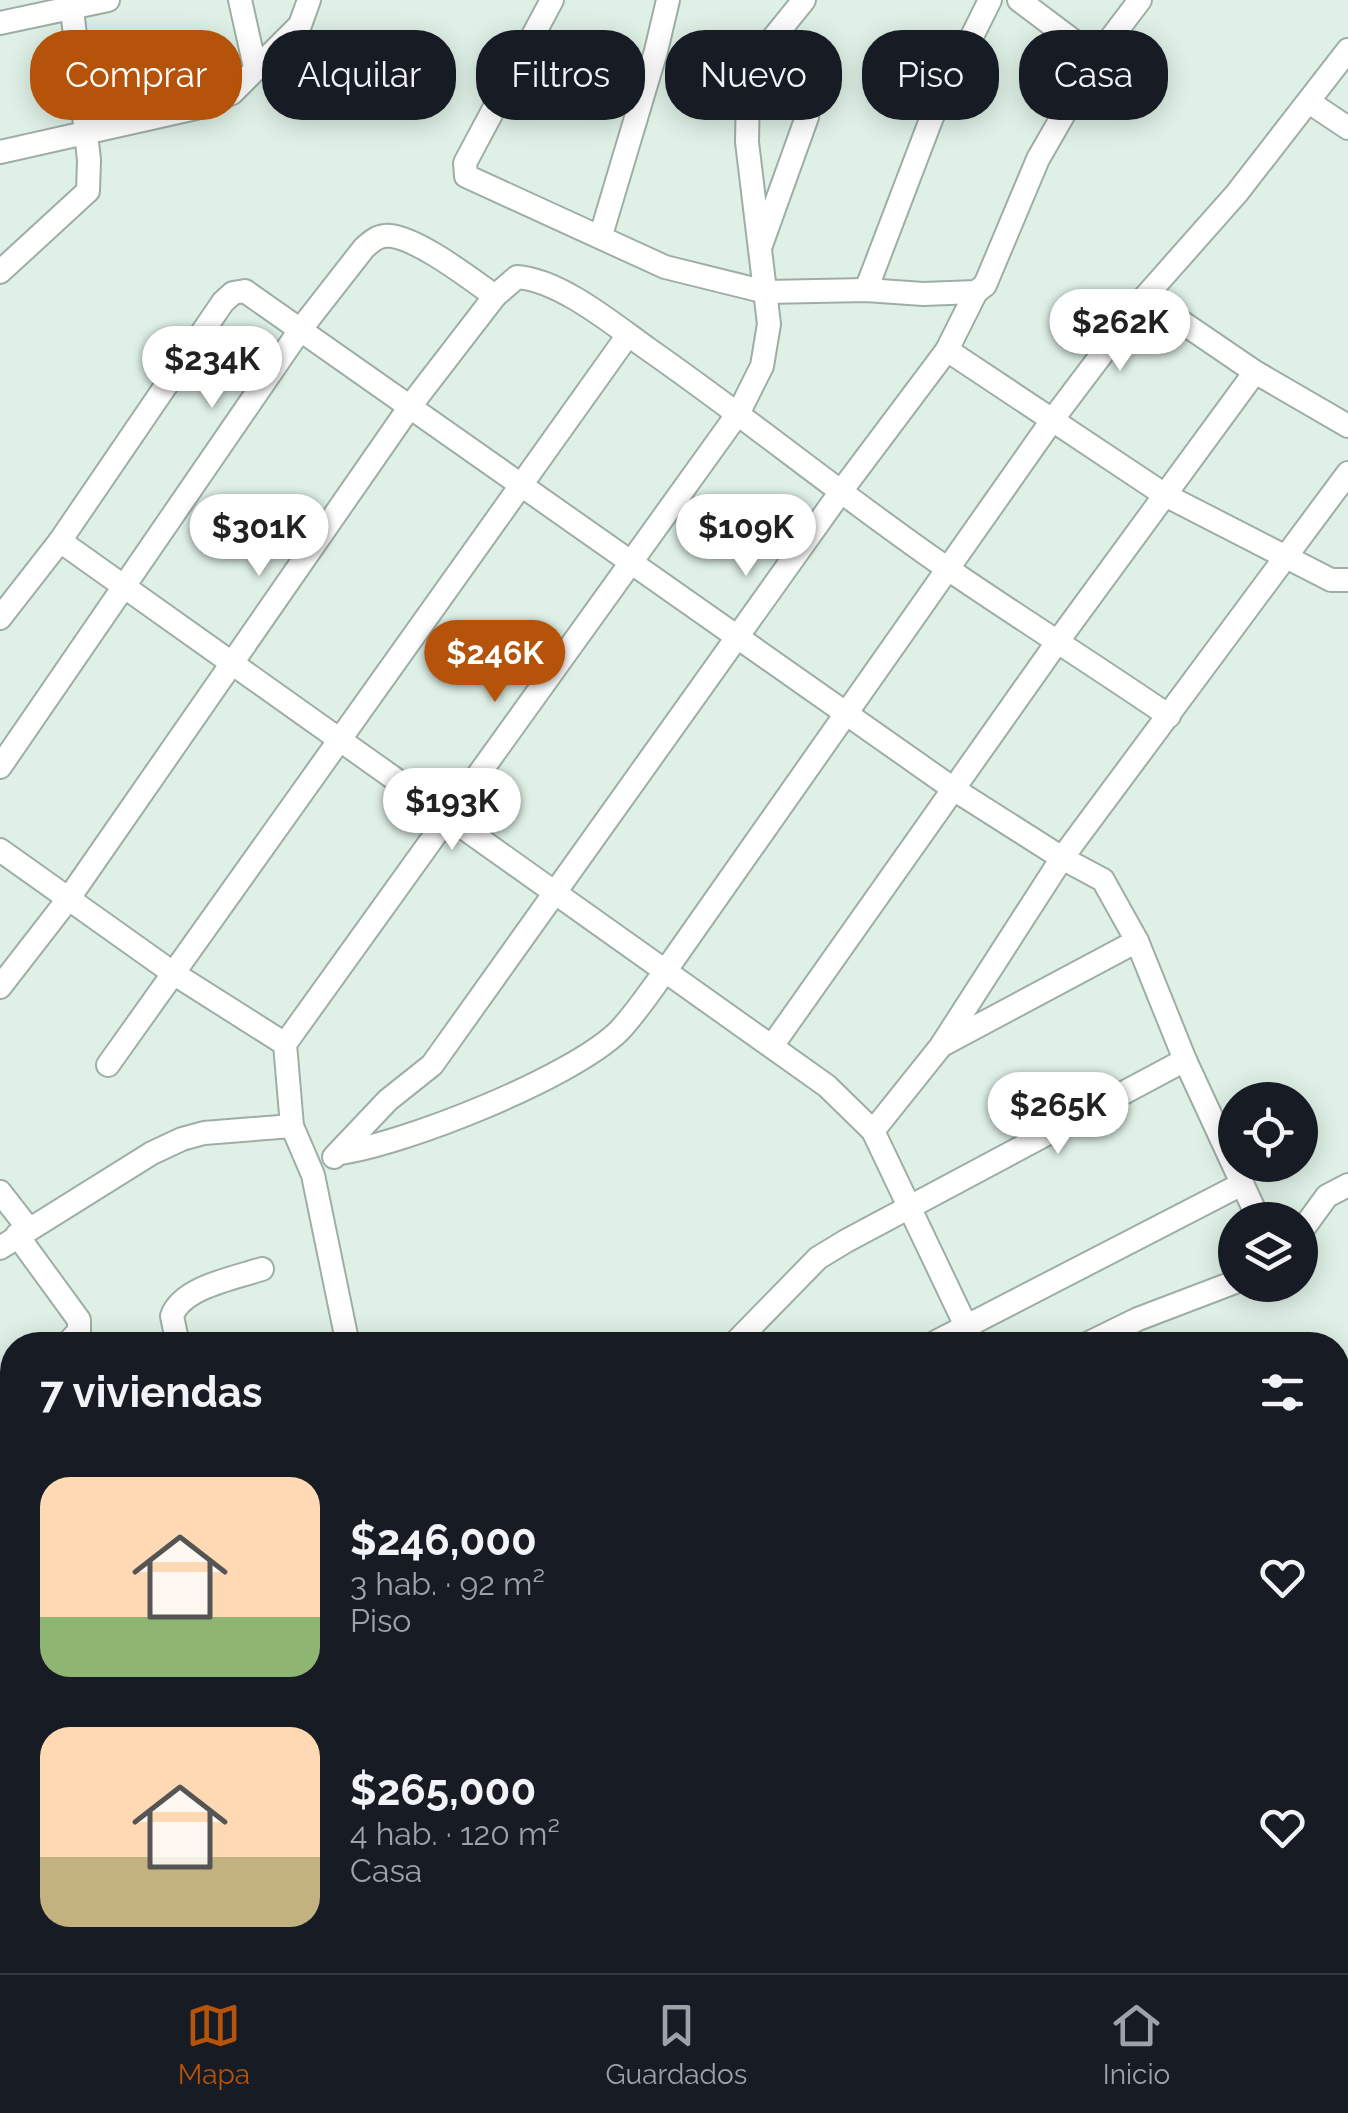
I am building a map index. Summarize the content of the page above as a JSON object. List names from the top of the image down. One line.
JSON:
{"page":{"chip":["Comprar","Alquilar","Filtros","Nuevo","Piso","Casa"],"price":["$262K","$234K","$301K","$109K","$246K","$193K","$265K"],"heading":"7 viviendas","list":[{"name":"$246,000","note":"3 hab. · 92 m² · Piso"},{"name":"$265,000","note":"4 hab. · 120 m² · Casa"}],"tabs":["Mapa","Guardados","Inicio"]}}
